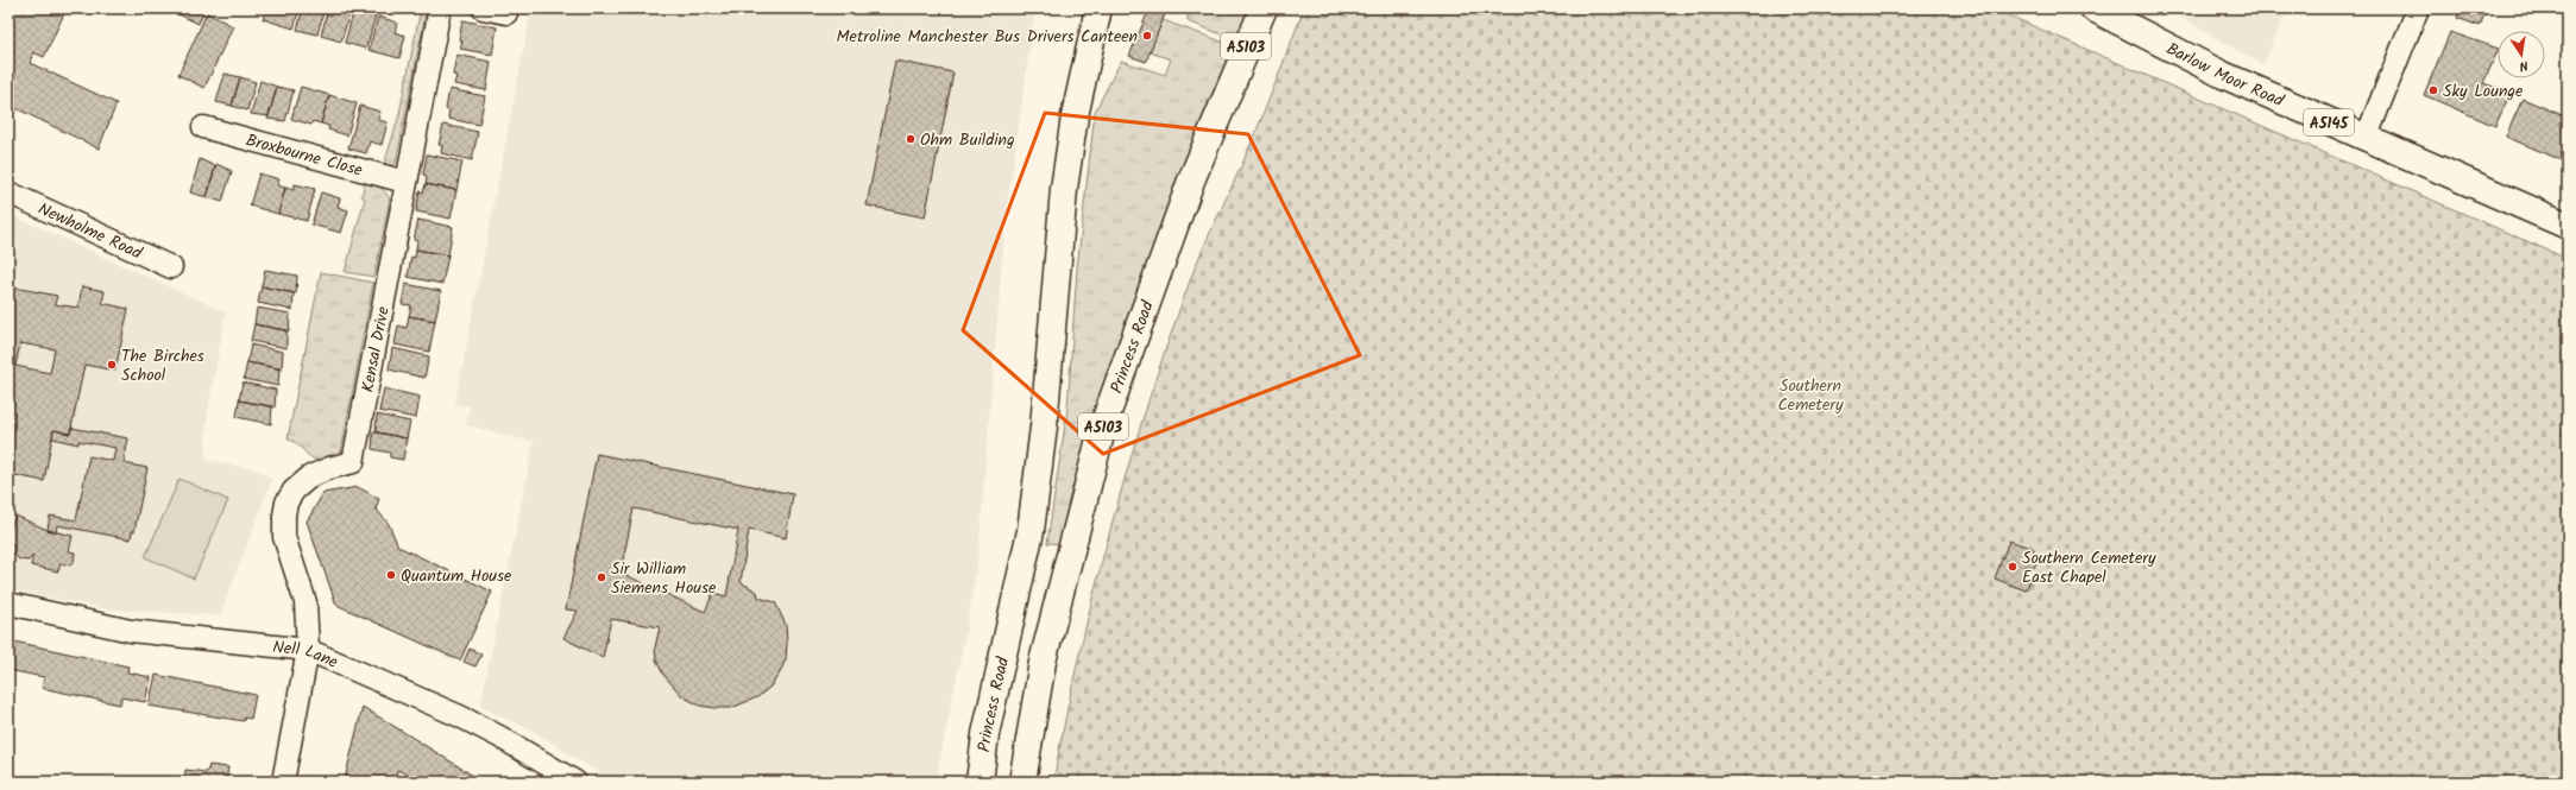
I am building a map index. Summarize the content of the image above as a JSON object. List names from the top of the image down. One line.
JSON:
{"streets":{"main road":["A5103","Barlow Moor Road","A5145","Princess Road"],"street":["Broxbourne Close","Newholme Road","Kensal Drive","Nell Lane"]},"crossings":[["Broxbourne Close","Kensal Drive"],["Kensal Drive","Nell Lane"]],"parks":["Southern Cemetery"],"places":["Metroline Manchester Bus Drivers Canteen","Sky Lounge","Ohm Building","The Birches School","Southern Cemetery East Chapel","Quantum House","Sir William Siemens House"],"north":"bottom"}
